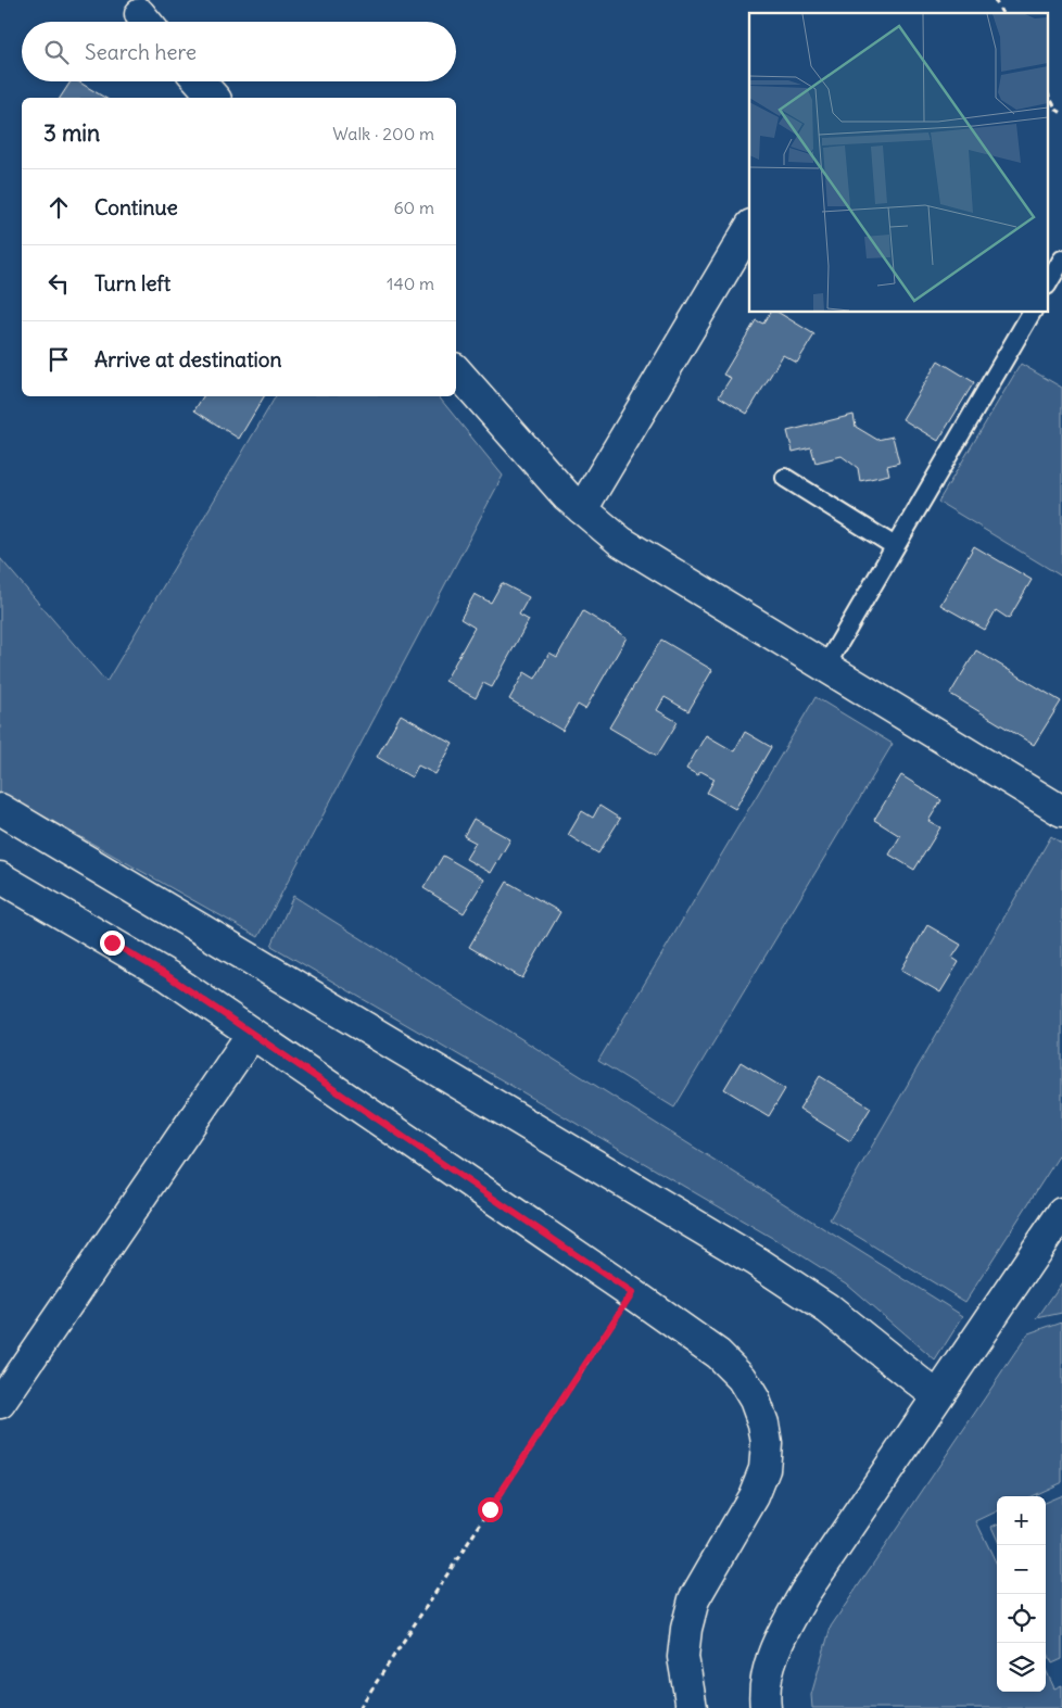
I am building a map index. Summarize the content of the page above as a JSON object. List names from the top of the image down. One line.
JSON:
{"page":{"search":"Search here","heading":["3 min","Walk · 200 m"],"list":[["Continue","60 m"],["Turn left","140 m"],"Arrive at destination"],"map_buttons":["+","−"]}}
